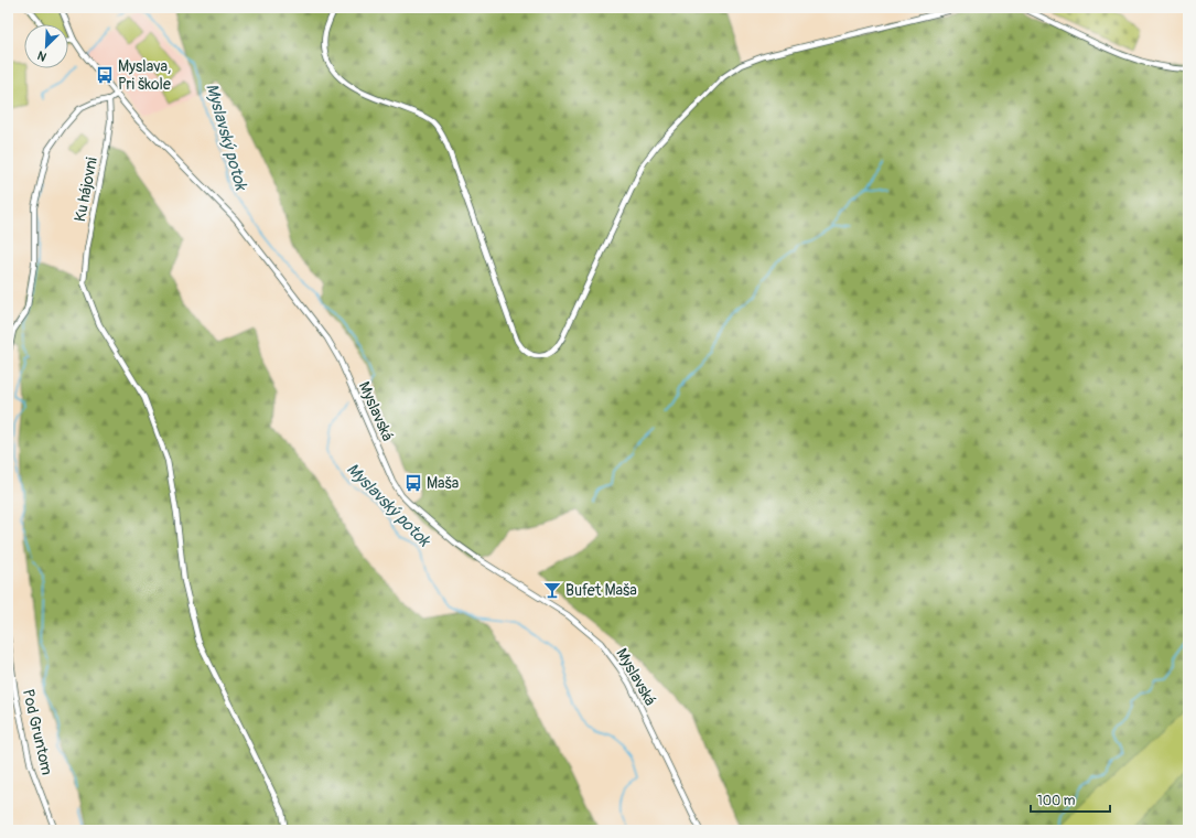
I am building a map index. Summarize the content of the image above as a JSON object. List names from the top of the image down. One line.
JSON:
{"streets":{"street":["Ku hájovni","Myslavská","Pod Gruntom"]},"water":["Myslavský potok"],"places":{"bus stop":["Myslava, Pri škole","Maša"],"bar":["Bufet Maša"]},"scale_bar":"100 m","north":"bottom left"}
